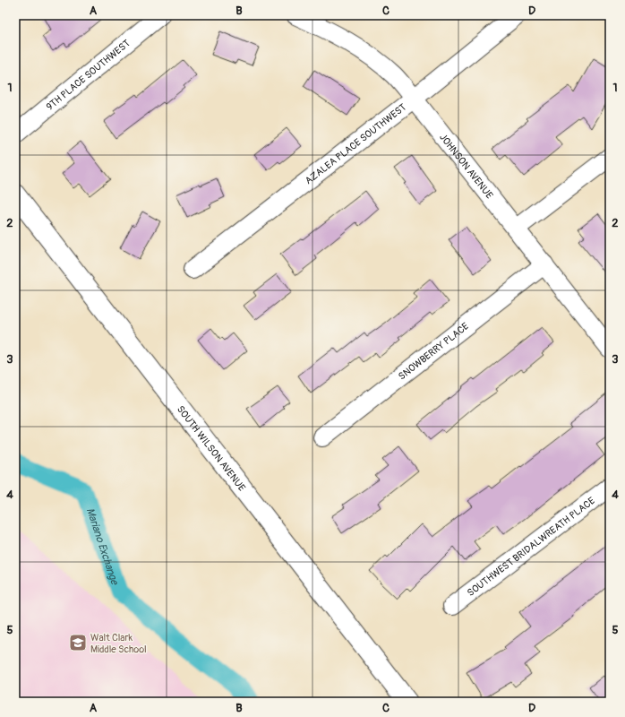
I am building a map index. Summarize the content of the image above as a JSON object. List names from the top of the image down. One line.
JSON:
{"streets":{"main road":["SOUTH WILSON AVENUE"],"street":["9TH PLACE SOUTHWEST","AZALEA PLACE SOUTHWEST","JOHNSON AVENUE","SNOWBERRY PLACE","SOUTHWEST BRIDALWREATH PLACE"]},"crossings":[["AZALEA PLACE SOUTHWEST","JOHNSON AVENUE"],["JOHNSON AVENUE","SNOWBERRY PLACE"]],"water":["Mariano Exchange"],"places":{"school or university":["Walt Clark Middle School"]},"grid":{"columns":["A","B","C","D"],"rows":["1","2","3","4","5"]}}
